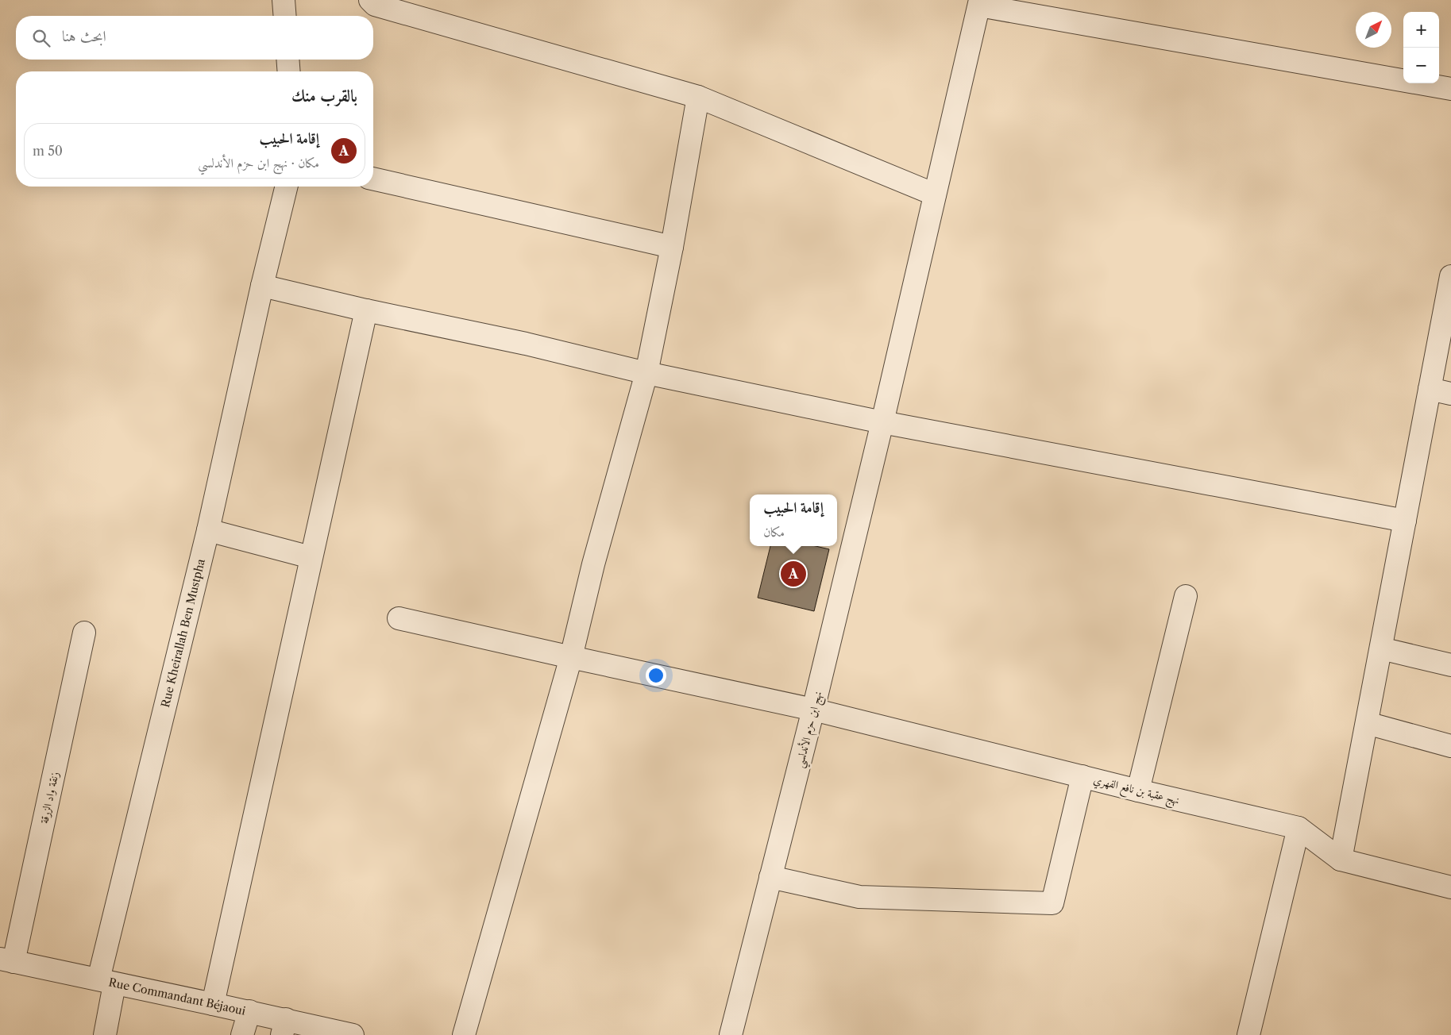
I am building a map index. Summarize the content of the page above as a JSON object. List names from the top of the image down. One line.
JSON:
{"streets":{"street":["Rue Kheirallah Ben Mustpha","نهج ابن حزم الأندلسي","نهج عقبة بن نافع الفهري","زنقة واد الزرقة","Rue Commandant Béjaoui"]},"crossings":[["Rue Kheirallah Ben Mustpha","Rue Commandant Béjaoui"],["نهج ابن حزم الأندلسي","نهج عقبة بن نافع الفهري"],["زنقة واد الزرقة","Rue Commandant Béjaoui"]],"north":"top right","page":{"map_buttons":["+","−"],"search":"ابحث هنا","heading":"بالقرب منك","list":[{"mark":"A","name":"إقامة الحبيب","note":"مكان · نهج ابن حزم الأندلسي","value":"50 m"}],"popup":["إقامة الحبيب","مكان"],"pins":"A"}}
